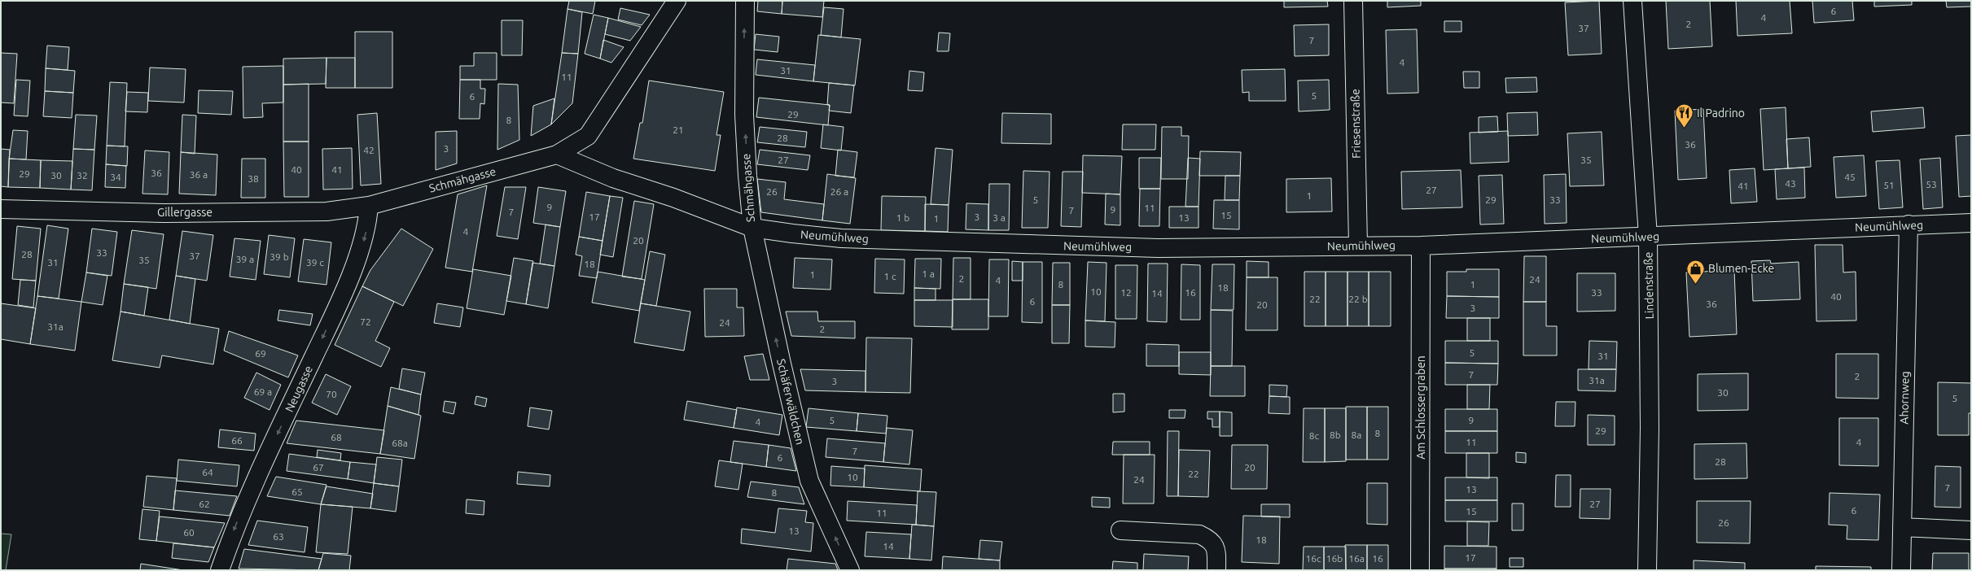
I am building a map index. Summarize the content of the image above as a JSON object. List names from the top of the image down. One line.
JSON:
{"streets":{"street":["Friesenstraße","Schmähgasse","Gillergasse","Neumühlweg","Lindenstraße","Neugasse","Ahornweg","Schäferwäldchen","Am Schlossergraben"]},"crossings":[["Friesenstraße","Neumühlweg"],["Schmähgasse","Gillergasse"],["Schmähgasse","Neumühlweg"],["Schmähgasse","Neugasse"],["Schmähgasse","Schäferwäldchen"],["Gillergasse","Neugasse"],["Neumühlweg","Lindenstraße"],["Neumühlweg","Ahornweg"],["Neumühlweg","Schäferwäldchen"],["Neumühlweg","Am Schlossergraben"]],"one_way":["Neugasse","Schäferwäldchen"],"places":{"restaurant":["Il Padrino"],"shop":["Blumen-Ecke"]},"house_numbers":["6","4","2","37","7","4","31","11","5","6","29","8","21","28","36","3","42","27","35","40","41","36","29","36 a","30","32","34","45","38","43","53","51","41","27","26","26 a","1","5","29","33","9","11","9","7","7","15","17","3","1 b","3 a","13","1","4","20","33","28","37","39 b","39 a","35","31","39 c","18","1 a","1","1 c","2","24","4","8","1","18","10","12","16","33","14","40","22","22 b","6","36","20","3","72","24","31a","2","5","69","31","7","2","31a","3","69 a","30","70","5","5","9","4","29","8","8b","8a","8c","68","66","11","4","68a","7","6","28","67","20","64","22","10","24","7","13","65","8","62","27","6","15","11","26","13","60","63","18","14","17","16c","16b","16a","16"]}
